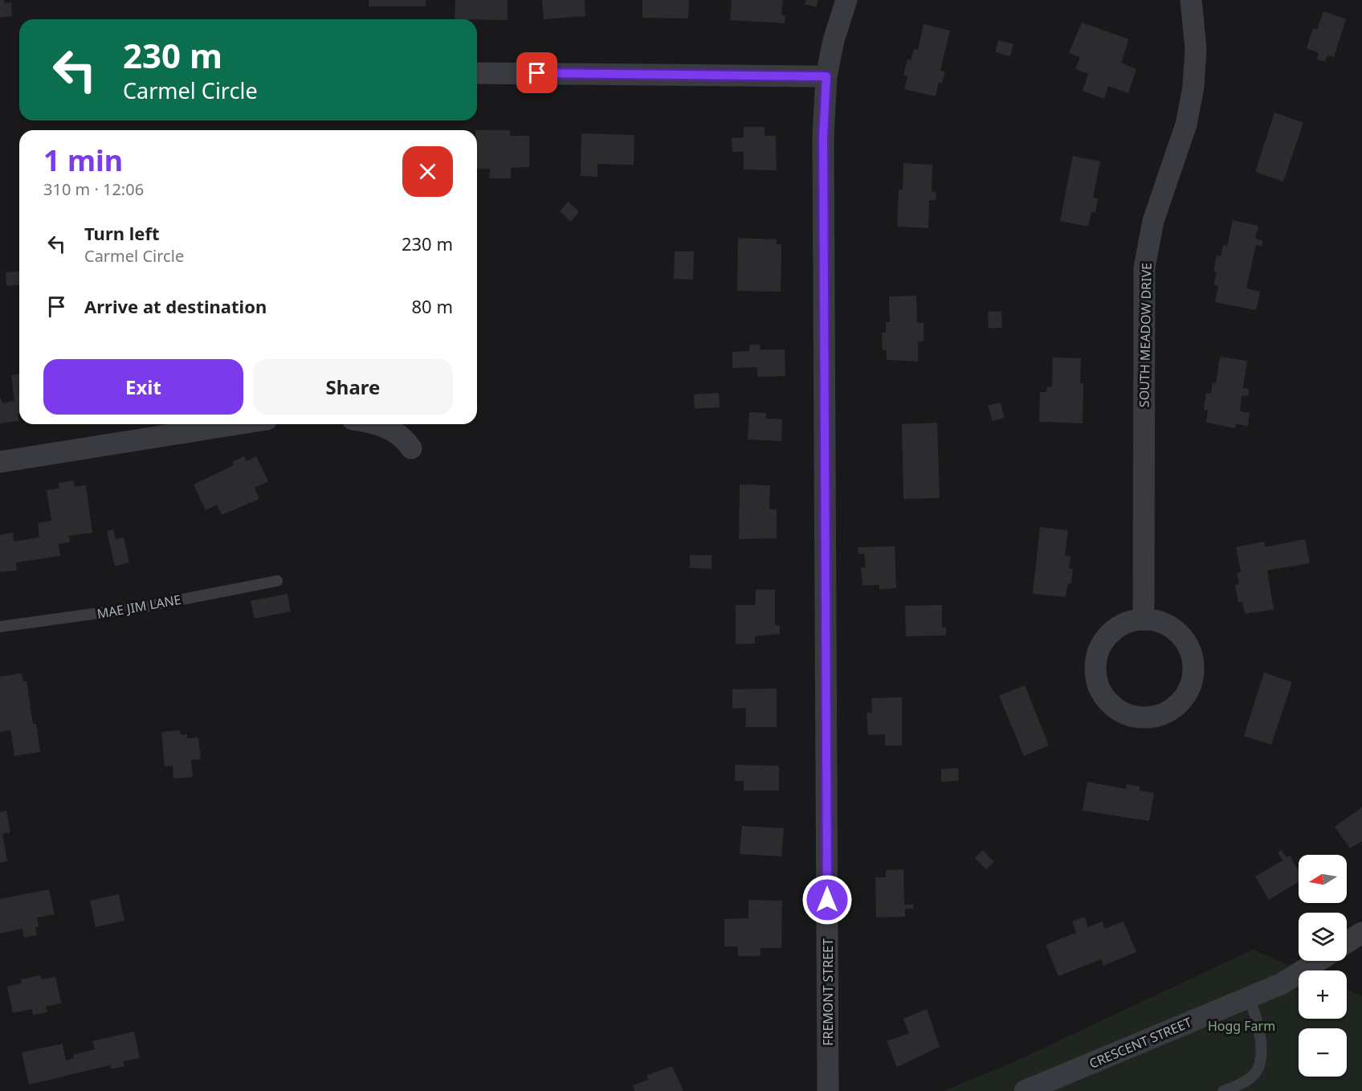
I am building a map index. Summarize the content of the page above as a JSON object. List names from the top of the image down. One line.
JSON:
{"streets":{"street":["SOUTH MEADOW DRIVE","FREMONT STREET","CRESCENT STREET"],"lane":["MAE JIM LANE"]},"parks":["Hogg Farm"],"north":"left","page":{"turn":["230 m","Carmel Circle"],"heading":["1 min","310 m · 12:06"],"list":[{"name":"Turn left","note":"Carmel Circle","value":"230 m"},{"name":"Arrive at destination","value":"80 m"}],"buttons":["Exit","Share"],"map_buttons":["+","−"]}}
